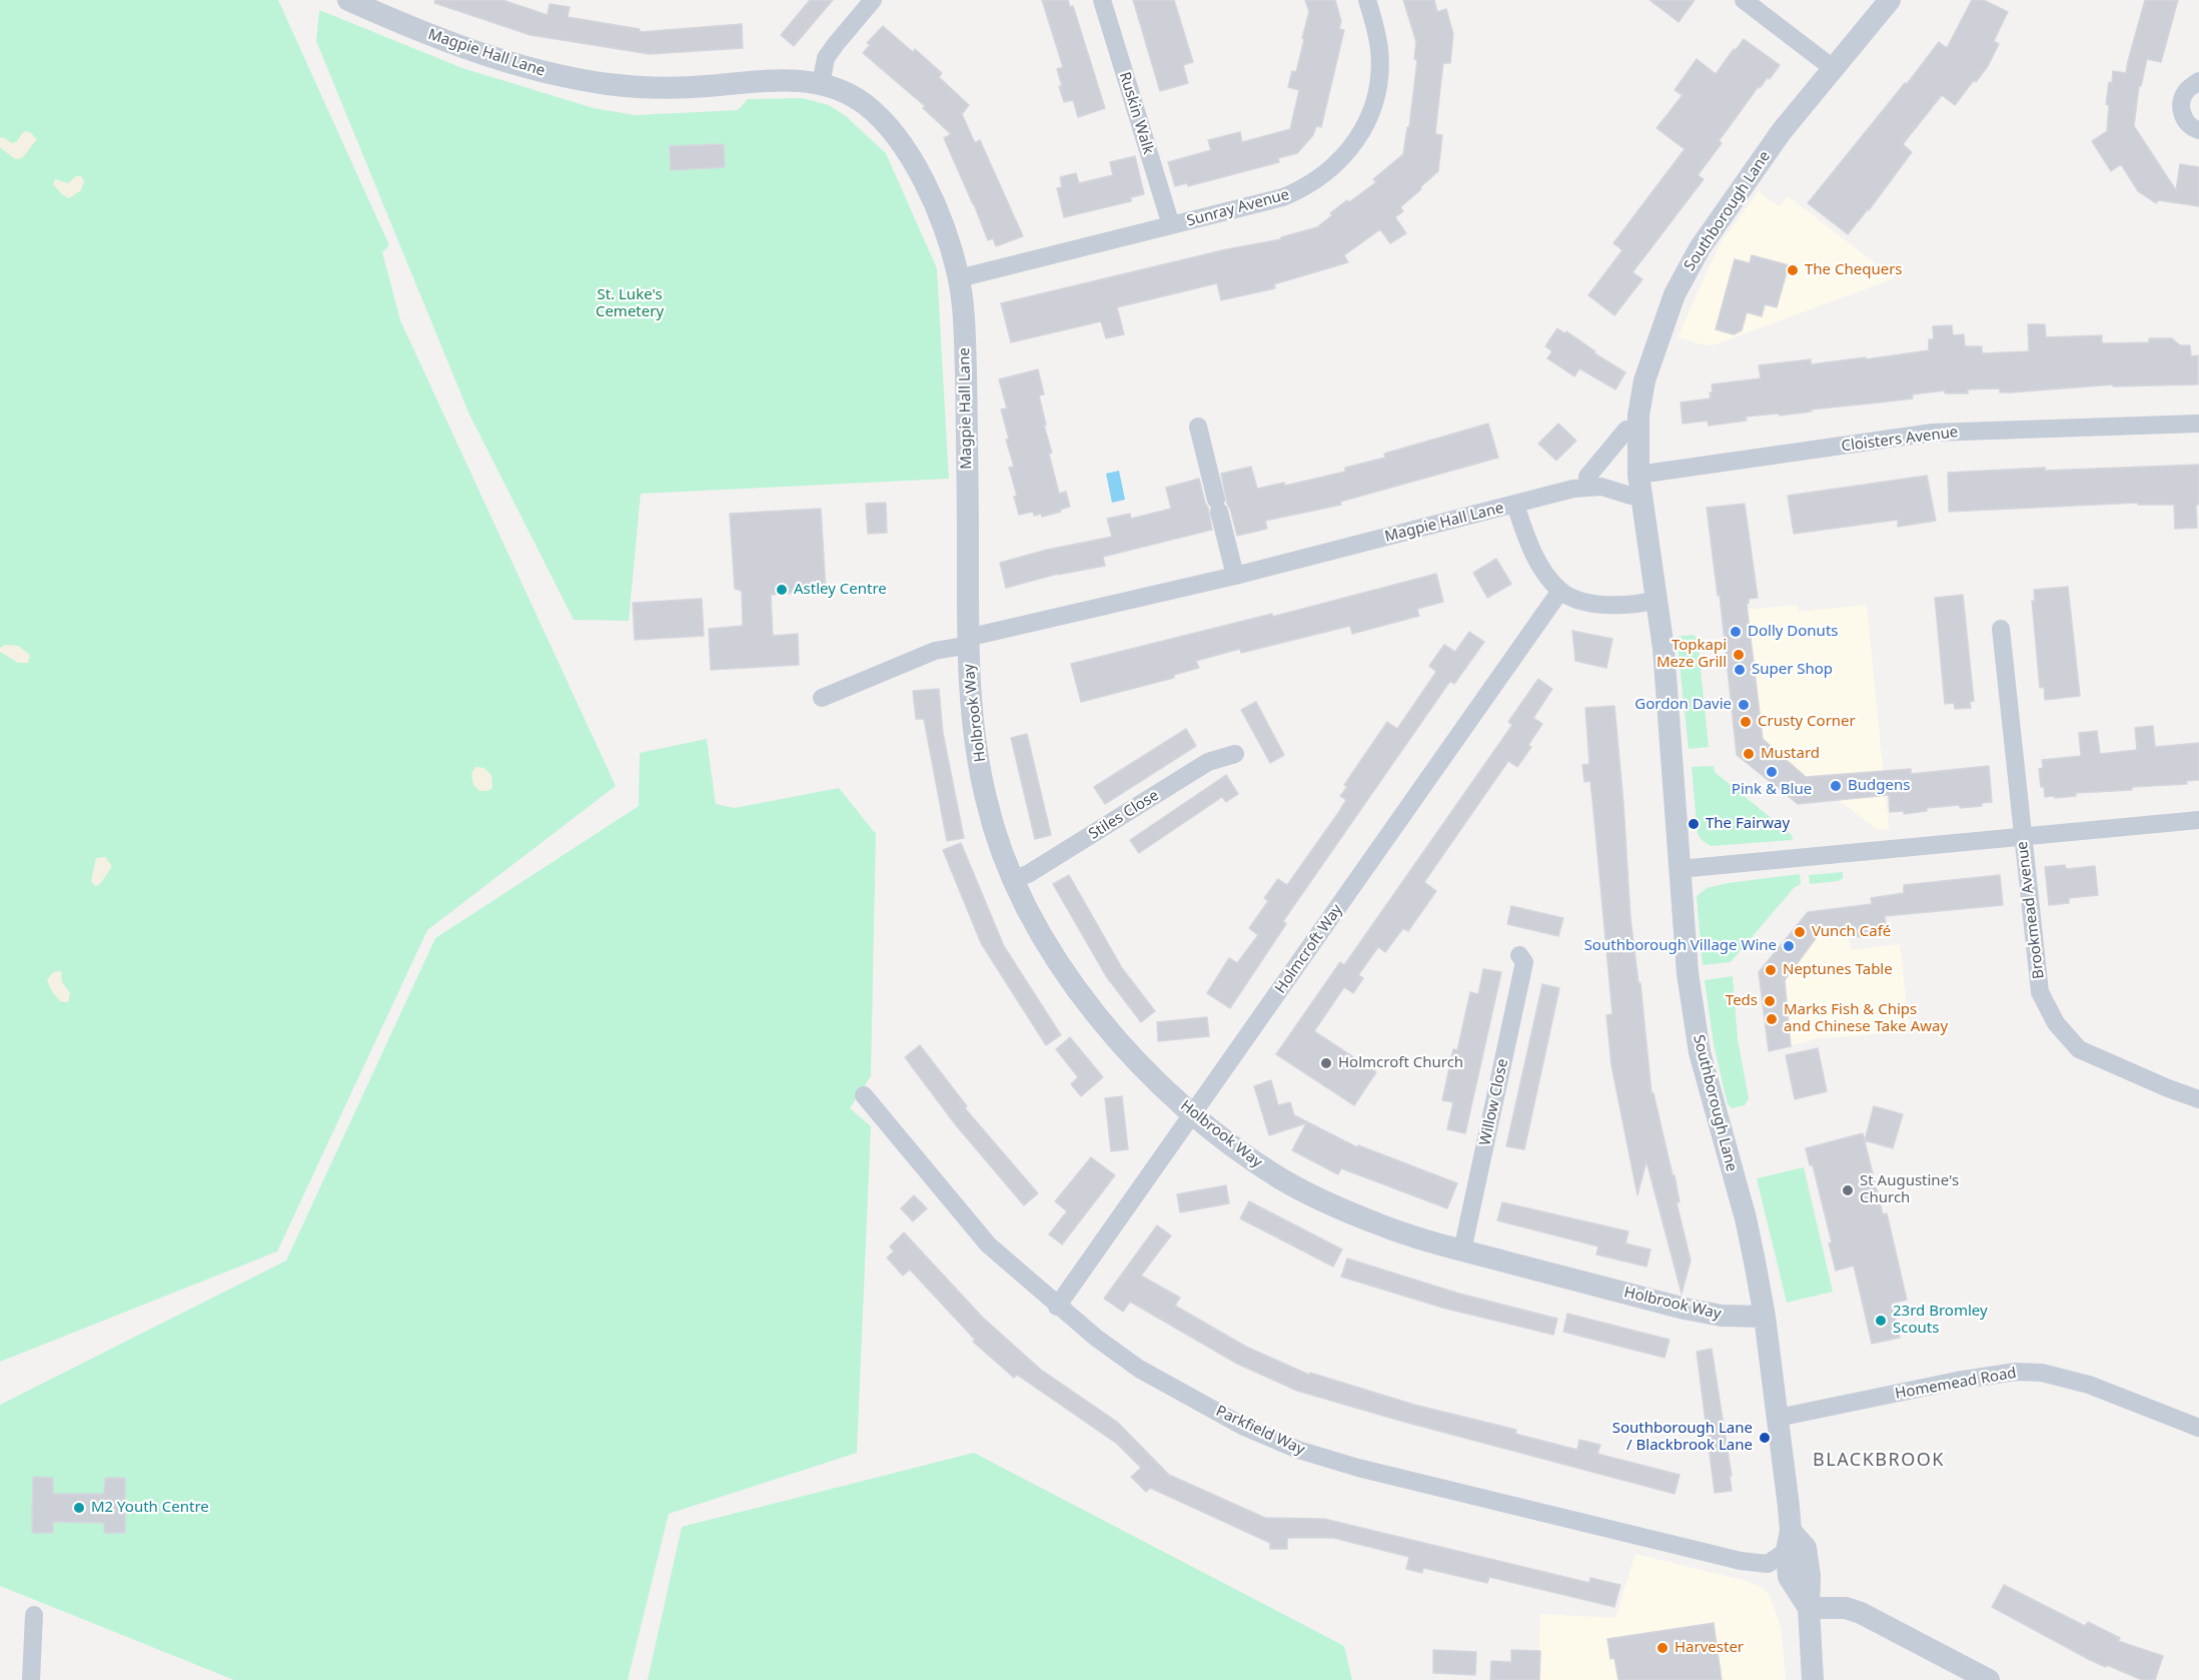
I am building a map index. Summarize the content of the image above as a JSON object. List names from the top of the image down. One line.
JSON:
{"streets":{"street":["Magpie Hall Lane","Ruskin Walk","Sunray Avenue","Southborough Lane","Cloisters Avenue","Holbrook Way","Stiles Close","Brookmead Avenue","Holmcroft Way","Willow Close","Homemead Road","Parkfield Way"]},"crossings":[["Magpie Hall Lane","Sunray Avenue"],["Magpie Hall Lane","Southborough Lane"],["Magpie Hall Lane","Cloisters Avenue"],["Magpie Hall Lane","Holbrook Way"],["Ruskin Walk","Sunray Avenue"],["Southborough Lane","Cloisters Avenue"],["Southborough Lane","Holbrook Way"],["Southborough Lane","Homemead Road"],["Southborough Lane","Parkfield Way"],["Holbrook Way","Stiles Close"],["Holbrook Way","Holmcroft Way"],["Holbrook Way","Willow Close"],["Holmcroft Way","Parkfield Way"]],"districts":["BLACKBROOK"],"parks":["St. Luke's Cemetery"],"places":["The Chequers","Astley Centre","Dolly Donuts","Topkapi Meze Grill","Super Shop","Gordon Davie","Crusty Corner","Mustard","Pink & Blue","Budgens","The Fairway","Vunch Café","Southborough Village Wine","Neptunes Table","Teds","Marks Fish & Chips and Chinese Take Away","Holmcroft Church","St Augustine's Church","23rd Bromley Scouts","Southborough Lane / Blackbrook Lane","M2 Youth Centre","Harvester"]}
